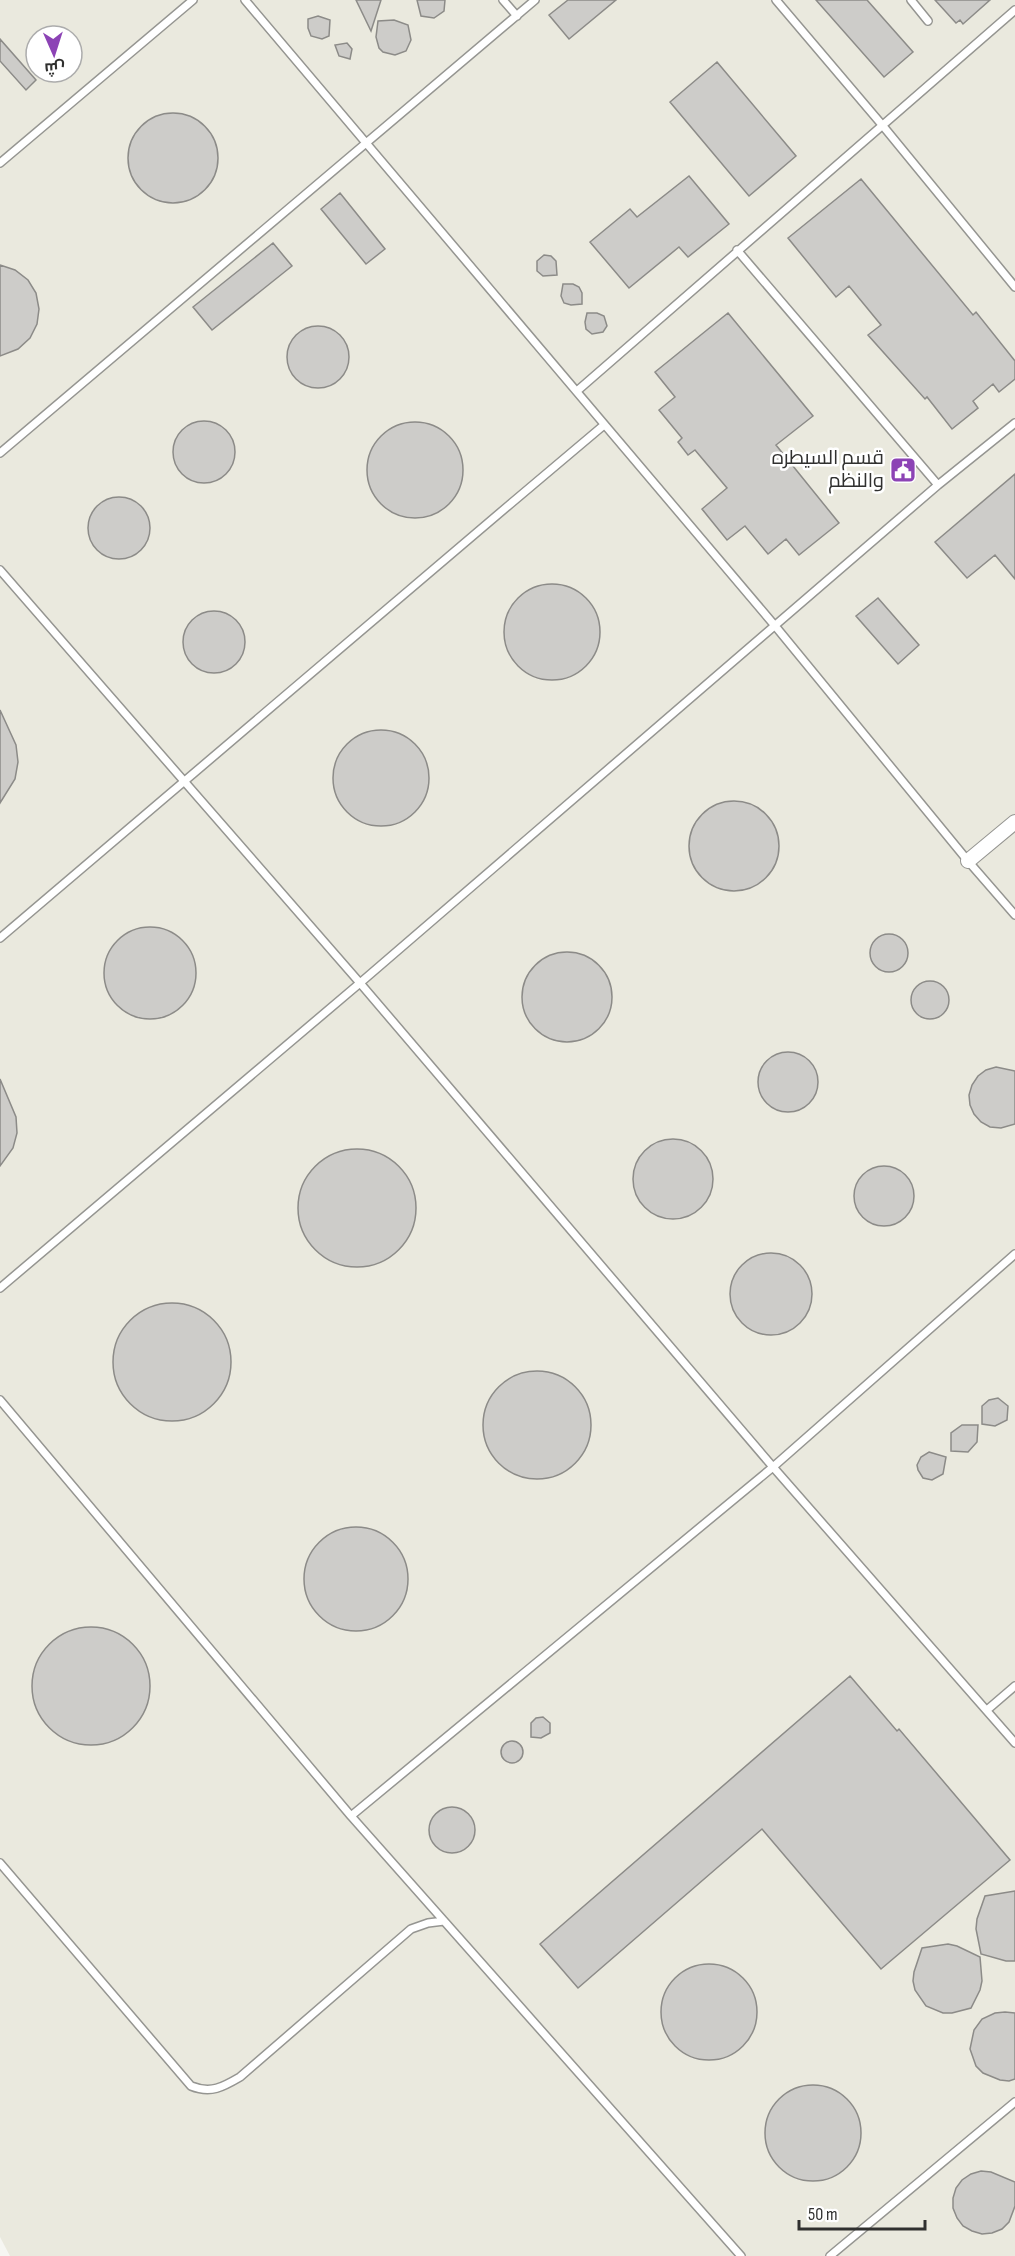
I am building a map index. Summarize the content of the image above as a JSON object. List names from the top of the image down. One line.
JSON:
{"places":{"public building":["قسم السيطره والنظم"]},"scale_bar":"50 m","north":"bottom"}
